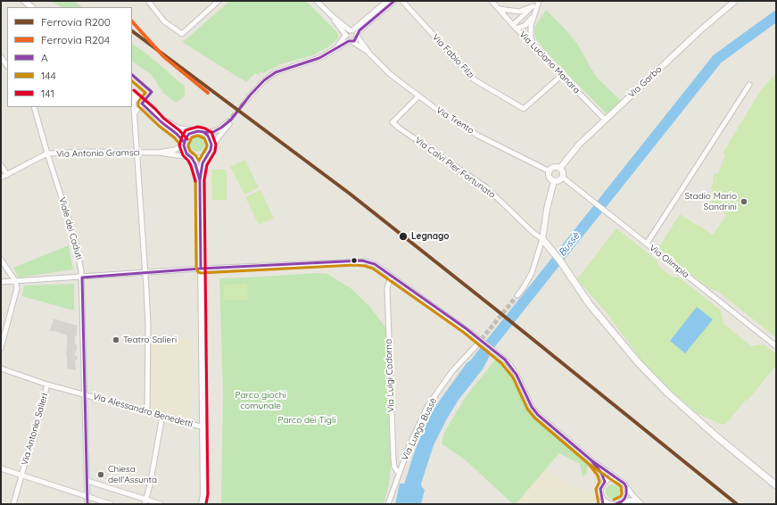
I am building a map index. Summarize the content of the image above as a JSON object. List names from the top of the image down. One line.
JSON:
{"streets":{"street":["Via Fabio Filzi","Via Luciano Manara","Via Garbo","Via Trento","Via Antonio Gramsci","Via Calvi Pier Fortunato","Viale dei Caduti","Via Olimpia","Via Luigi Cadorna","Via Alessandro Benedetti","Via Antonio Salieri","Via Lungo Bussè"]},"crossings":[["Via Fabio Filzi","Via Luciano Manara"],["Via Luciano Manara","Via Garbo"],["Via Garbo","Via Trento"],["Via Garbo","Via Olimpia"],["Via Trento","Via Calvi Pier Fortunato"],["Via Trento","Via Olimpia"],["Via Antonio Gramsci","Viale dei Caduti"],["Viale dei Caduti","Via Alessandro Benedetti"],["Via Luigi Cadorna","Via Lungo Bussè"],["Via Alessandro Benedetti","Via Antonio Salieri"]],"water":["Bussè"],"parks":["Parco giochi comunale","Parco dei Tigli"],"places":["Stadio Mario Sandrini","Legnago","Teatro Salieri","Chiesa dell'Assunta"],"lines":["transit line A","rail line R204","rail line R200","transit line 144","transit line 141"],"legend":["Ferrovia R200","Ferrovia R204","A","144","141"]}
